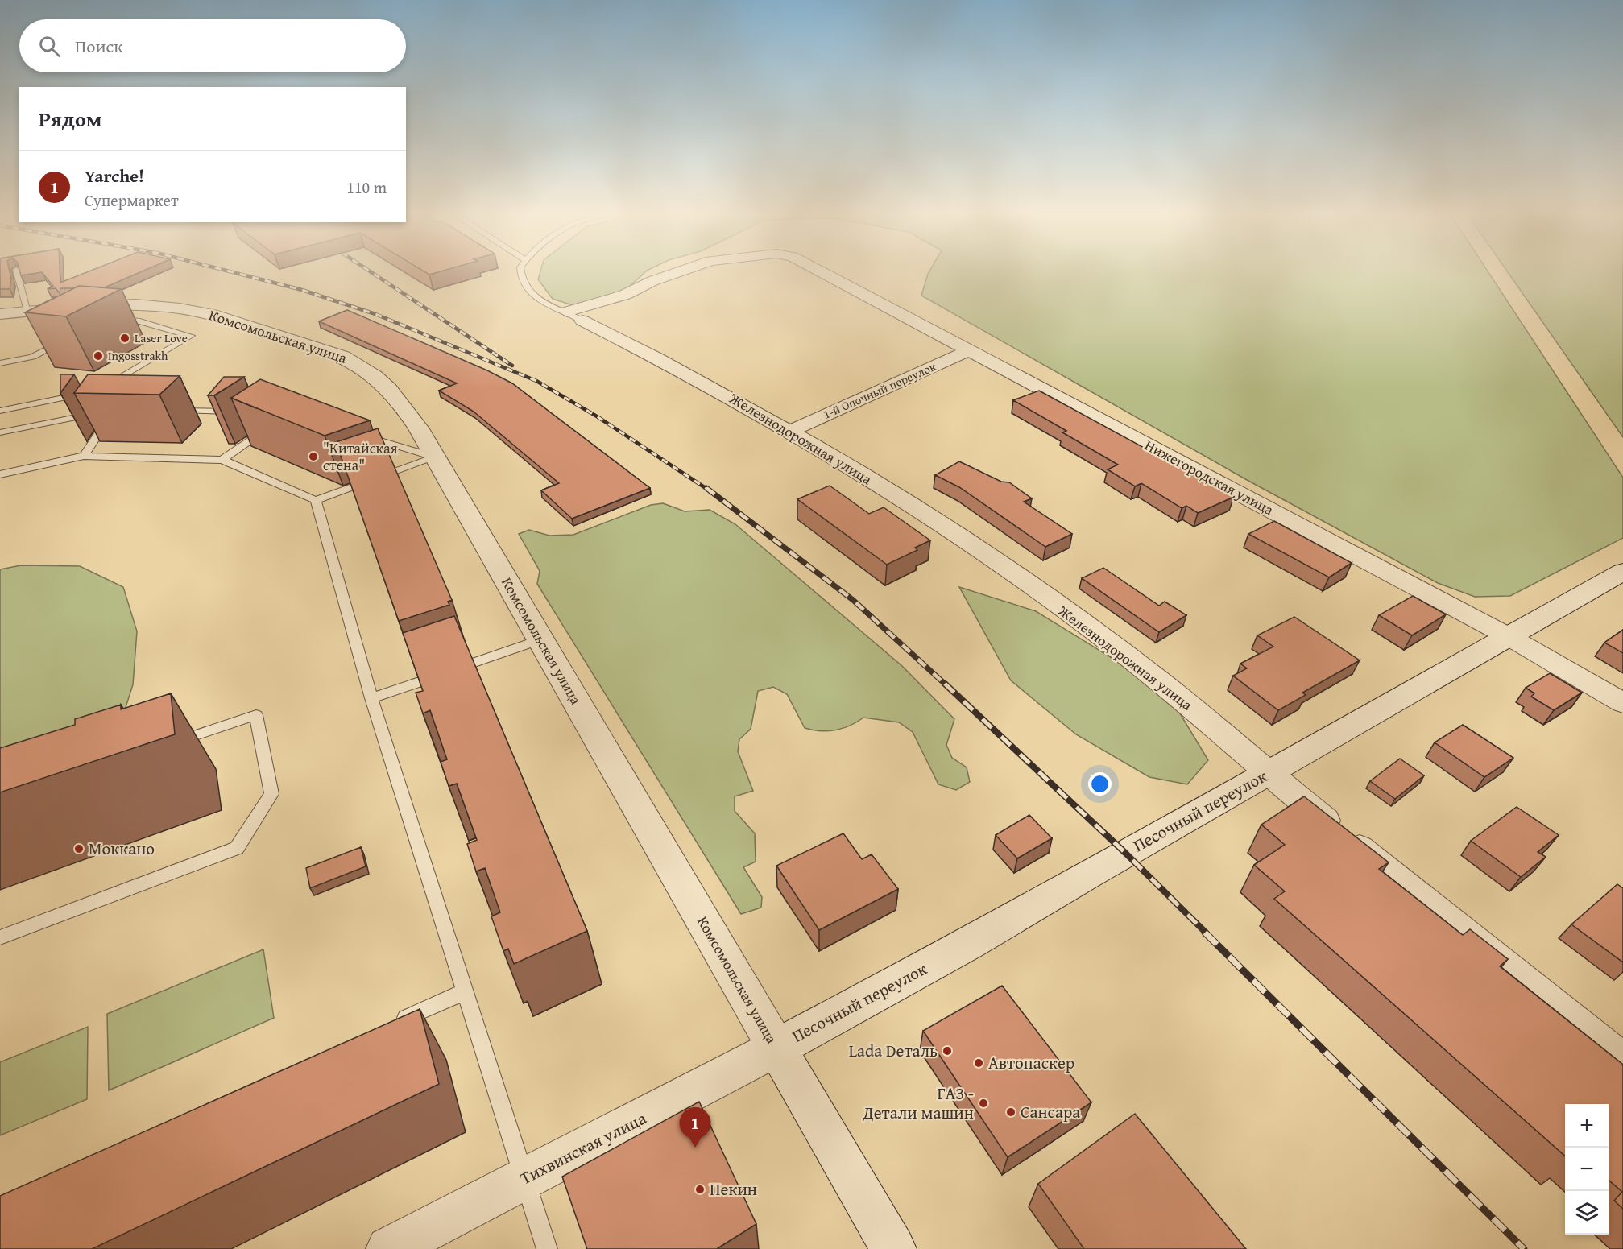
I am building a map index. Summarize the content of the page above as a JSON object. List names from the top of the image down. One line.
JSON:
{"streets":{"street":["Комсомольская улица","1-й Опочный переулок","Железнодорожная улица","Нижегородская улица","Песочный переулок","Тихвинская улица"]},"crossings":[["Комсомольская улица","Песочный переулок"],["Комсомольская улица","Тихвинская улица"],["1-й Опочный переулок","Железнодорожная улица"],["1-й Опочный переулок","Нижегородская улица"],["Железнодорожная улица","Нижегородская улица"],["Железнодорожная улица","Песочный переулок"],["Нижегородская улица","Песочный переулок"],["Песочный переулок","Тихвинская улица"]],"places":["Laser Love","Ingosstrakh","\"Китайская стена\"","Моккано","Lada Dеталь","Автопаскер","ГАЗ - Детали машин","Сансара","Пекин"],"page":{"search":"Поиск","heading":"Рядом","list":[{"mark":"1","name":"Yarche!","note":"Супермаркет","value":"110 m"}],"map_buttons":["+","−"],"pins":"1"}}
